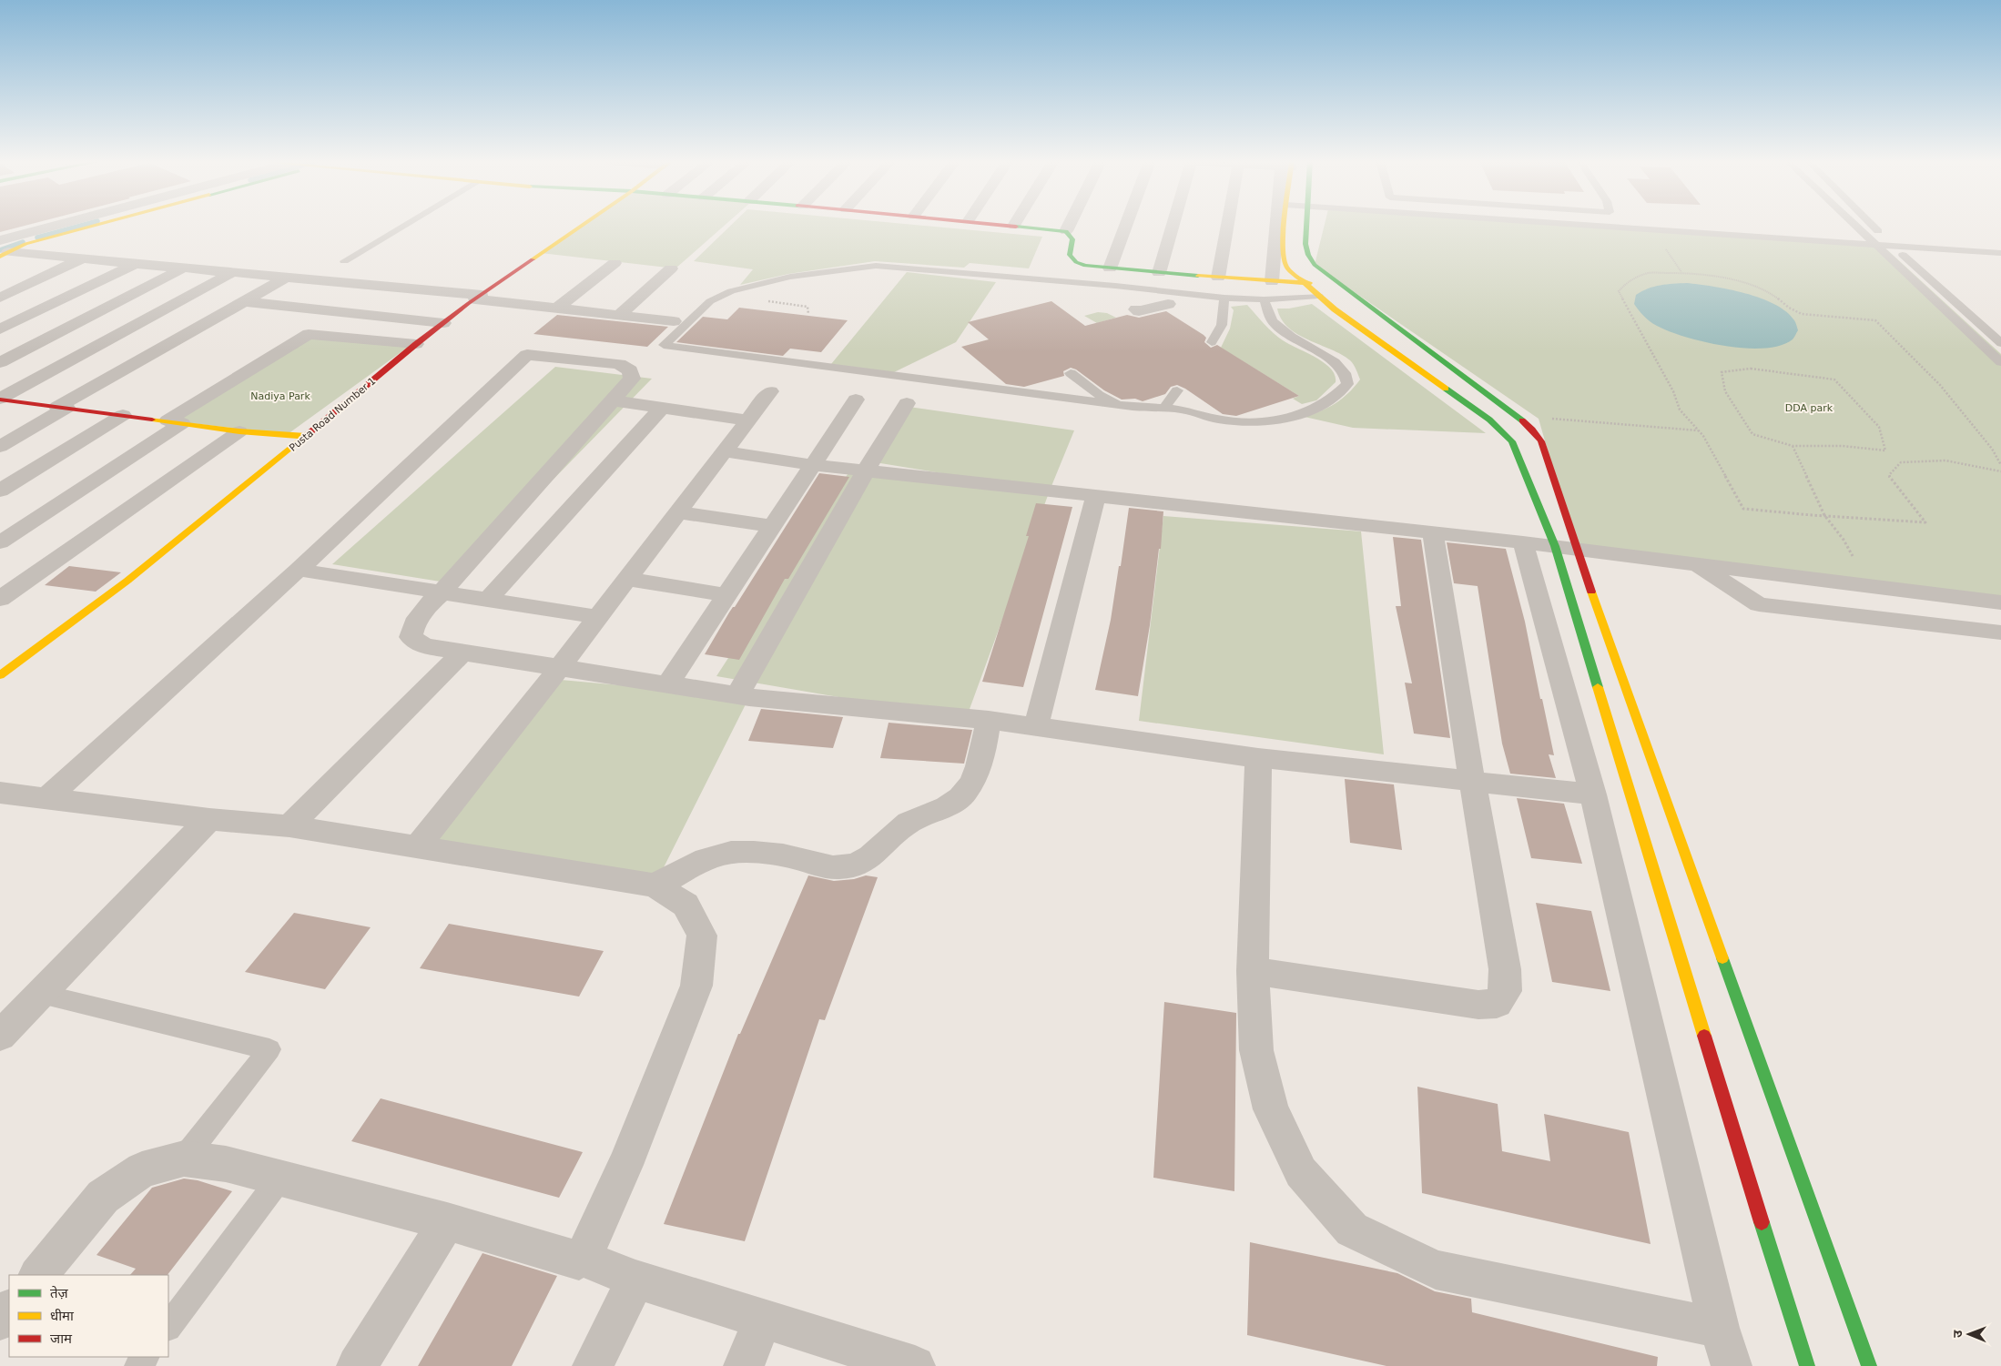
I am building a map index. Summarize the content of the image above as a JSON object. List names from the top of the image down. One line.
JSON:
{"streets":{"street":["Pusta Road Number 1"]},"parks":["Nadiya Park","DDA park"],"legend":["तेज़","धीमा","जाम"],"north":"left"}
